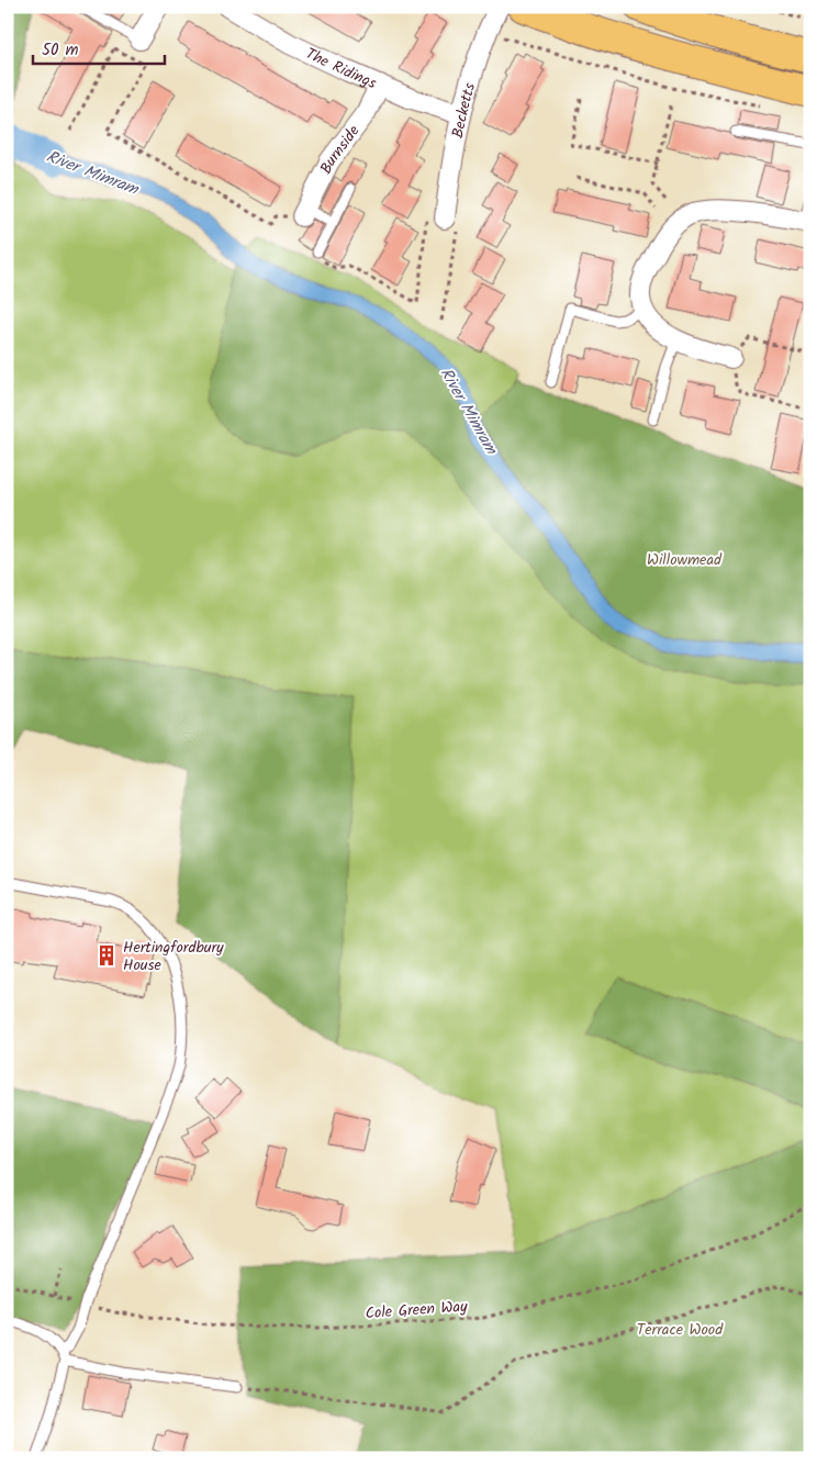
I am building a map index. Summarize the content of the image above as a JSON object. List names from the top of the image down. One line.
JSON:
{"streets":{"street":["The Ridings","Becketts","Burnside"],"path":["Cole Green Way"]},"crossings":[["The Ridings","Becketts"],["The Ridings","Burnside"]],"water":["River Mimram"],"parks":["Willowmead","Terrace Wood"],"places":{"building":["Hertingfordbury House"]},"scale_bar":"50 m"}
